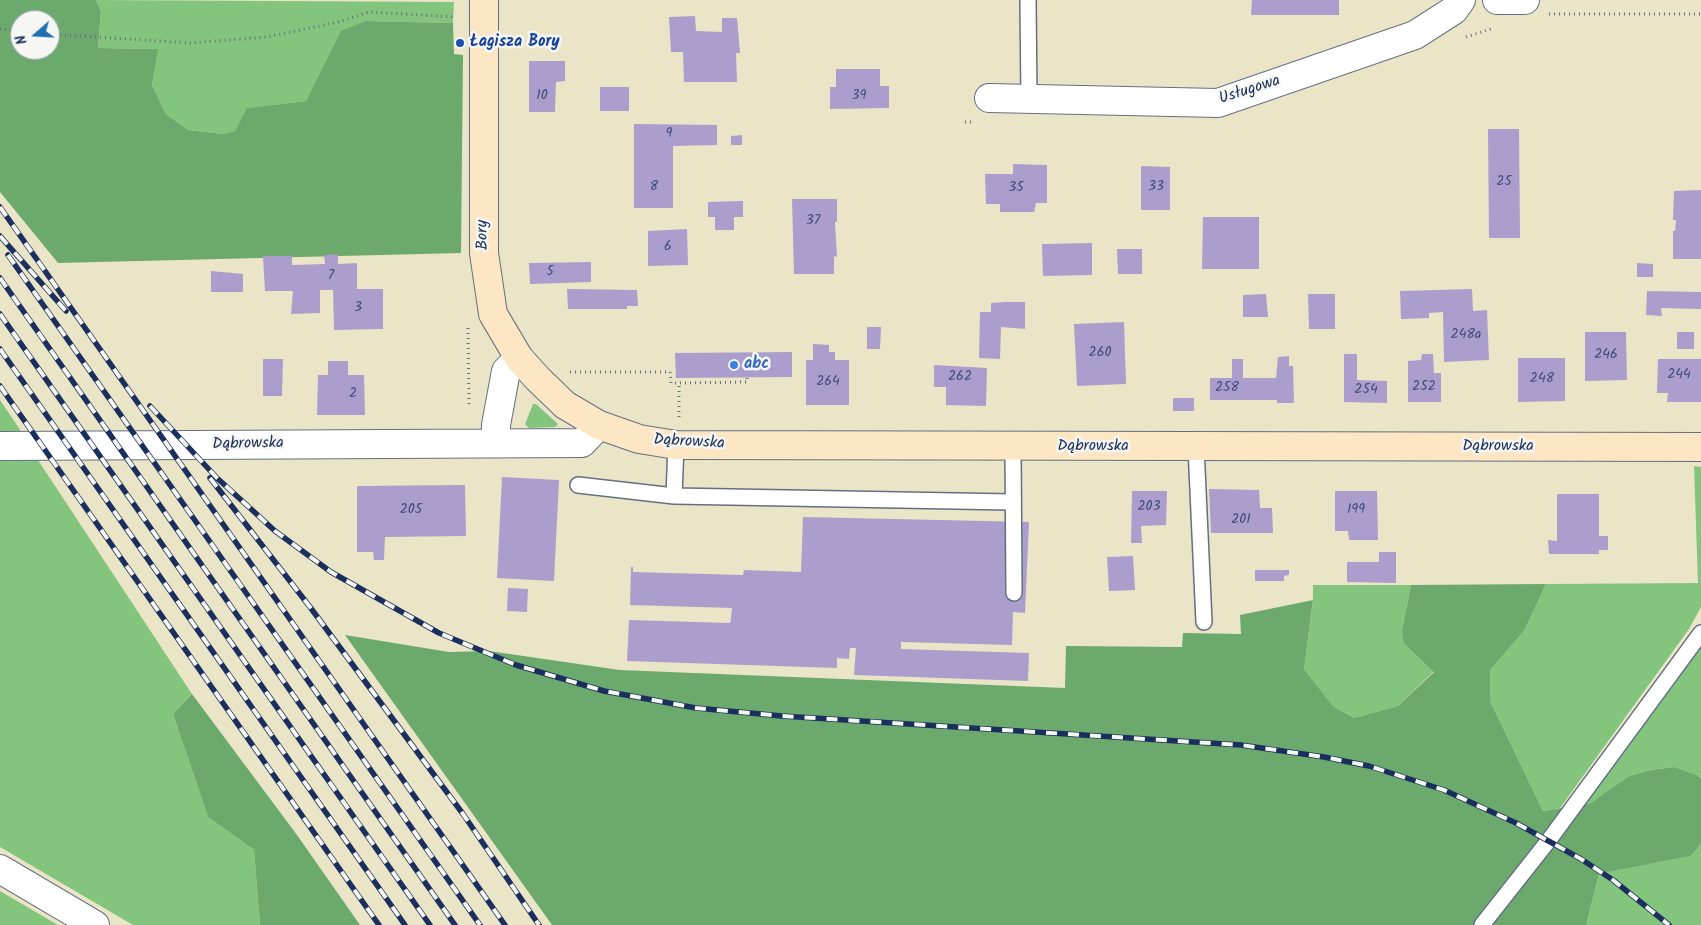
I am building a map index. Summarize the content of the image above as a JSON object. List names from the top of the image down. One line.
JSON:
{"streets":{"street":["Usługowa","Bory","Dąbrowska"]},"crossings":[["Bory","Dąbrowska"]],"places":["Łagisza Bory","abc"],"house_numbers":["10","39","9","25","8","33","35","37","6","5","7","3","248a","260","246","244","262","248","264","252","258","254","2","203","205","199","201"],"north":"left"}
